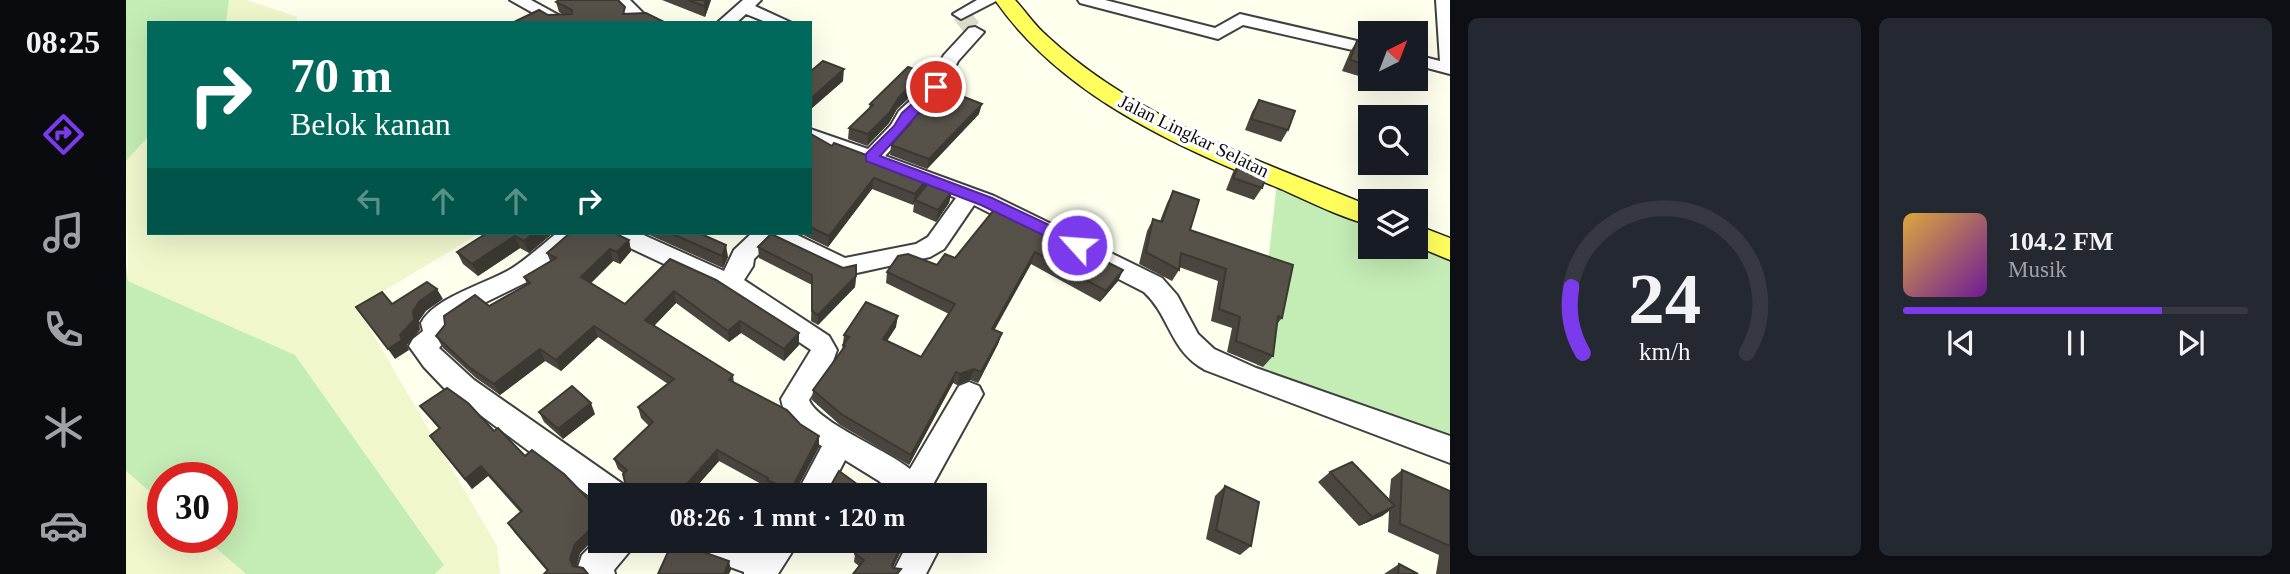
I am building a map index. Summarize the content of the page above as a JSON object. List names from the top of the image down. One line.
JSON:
{"streets":{"main road":["Jalan Lingkar Selatan"]},"north":"top right","page":{"tabs":"08:25","turn":["70 m","Belok kanan"],"song":["104.2 FM","Musik"],"limit":"30","trip":"08:26 · 1 mnt · 120 m","gauge":["24","km/h"]}}
